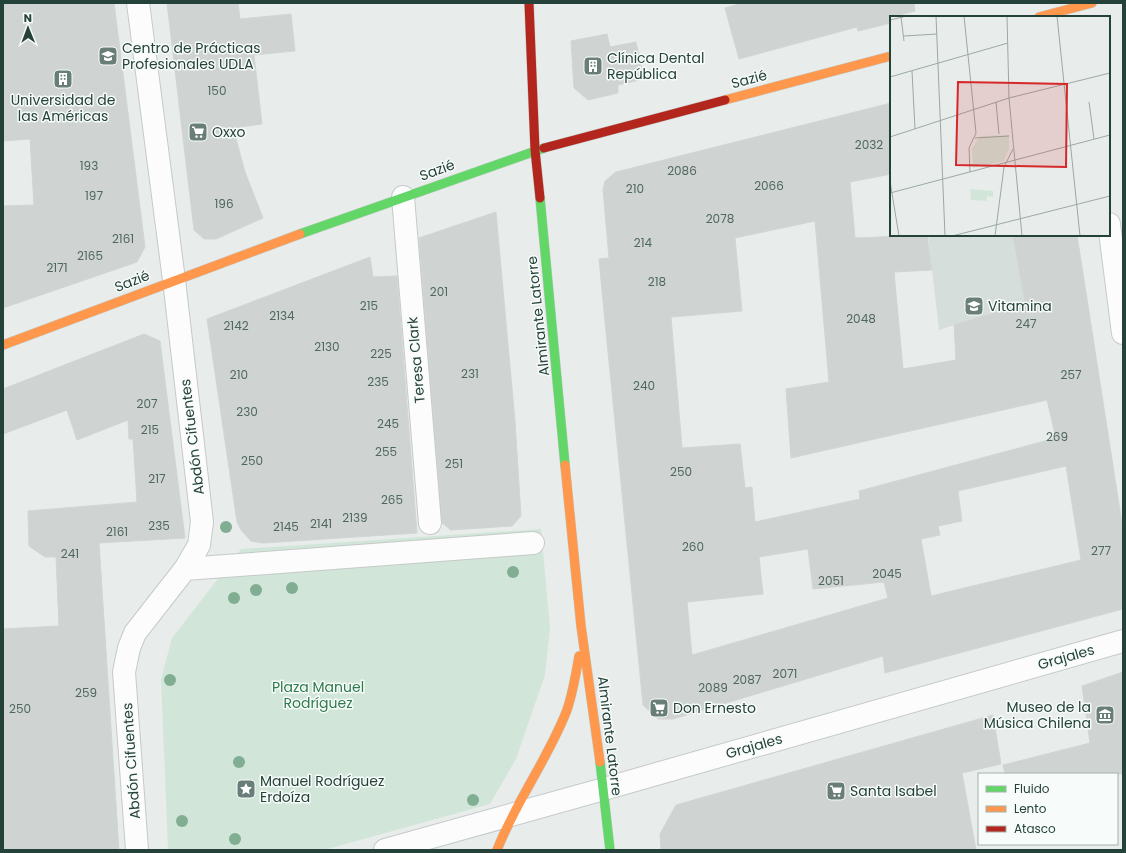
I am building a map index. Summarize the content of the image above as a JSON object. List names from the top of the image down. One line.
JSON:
{"streets":{"main road":["Sazié","Almirante Latorre"],"street":["Teresa Clark","Abdón Cifuentes","Grajales"]},"crossings":[["Sazié","Almirante Latorre"],["Sazié","Teresa Clark"],["Sazié","Abdón Cifuentes"],["Almirante Latorre","Grajales"]],"parks":["Plaza Manuel Rodríguez"],"places":{"school or university":["Centro de Prácticas Profesionales UDLA","Vitamina"],"building":["Clínica Dental República","Universidad de las Américas"],"supermarket":["Oxxo","Don Ernesto","Santa Isabel"],"museum":["Museo de la Música Chilena"],"place":["Manuel Rodríguez Erdoíza"]},"house_numbers":["150","2032","193","2086","2066","210","197","196","2078","2161","214","2165","2171","218","201","215","2134","2048","247","2142","2130","225","231","210","257","235","240","207","230","245","215","269","255","250","251","250","217","265","2139","2141","235","2145","2161","260","277","241","2045","2051","2071","2087","2089","259","250"],"legend":["Fluido","Lento","Atasco"],"north":"top"}
